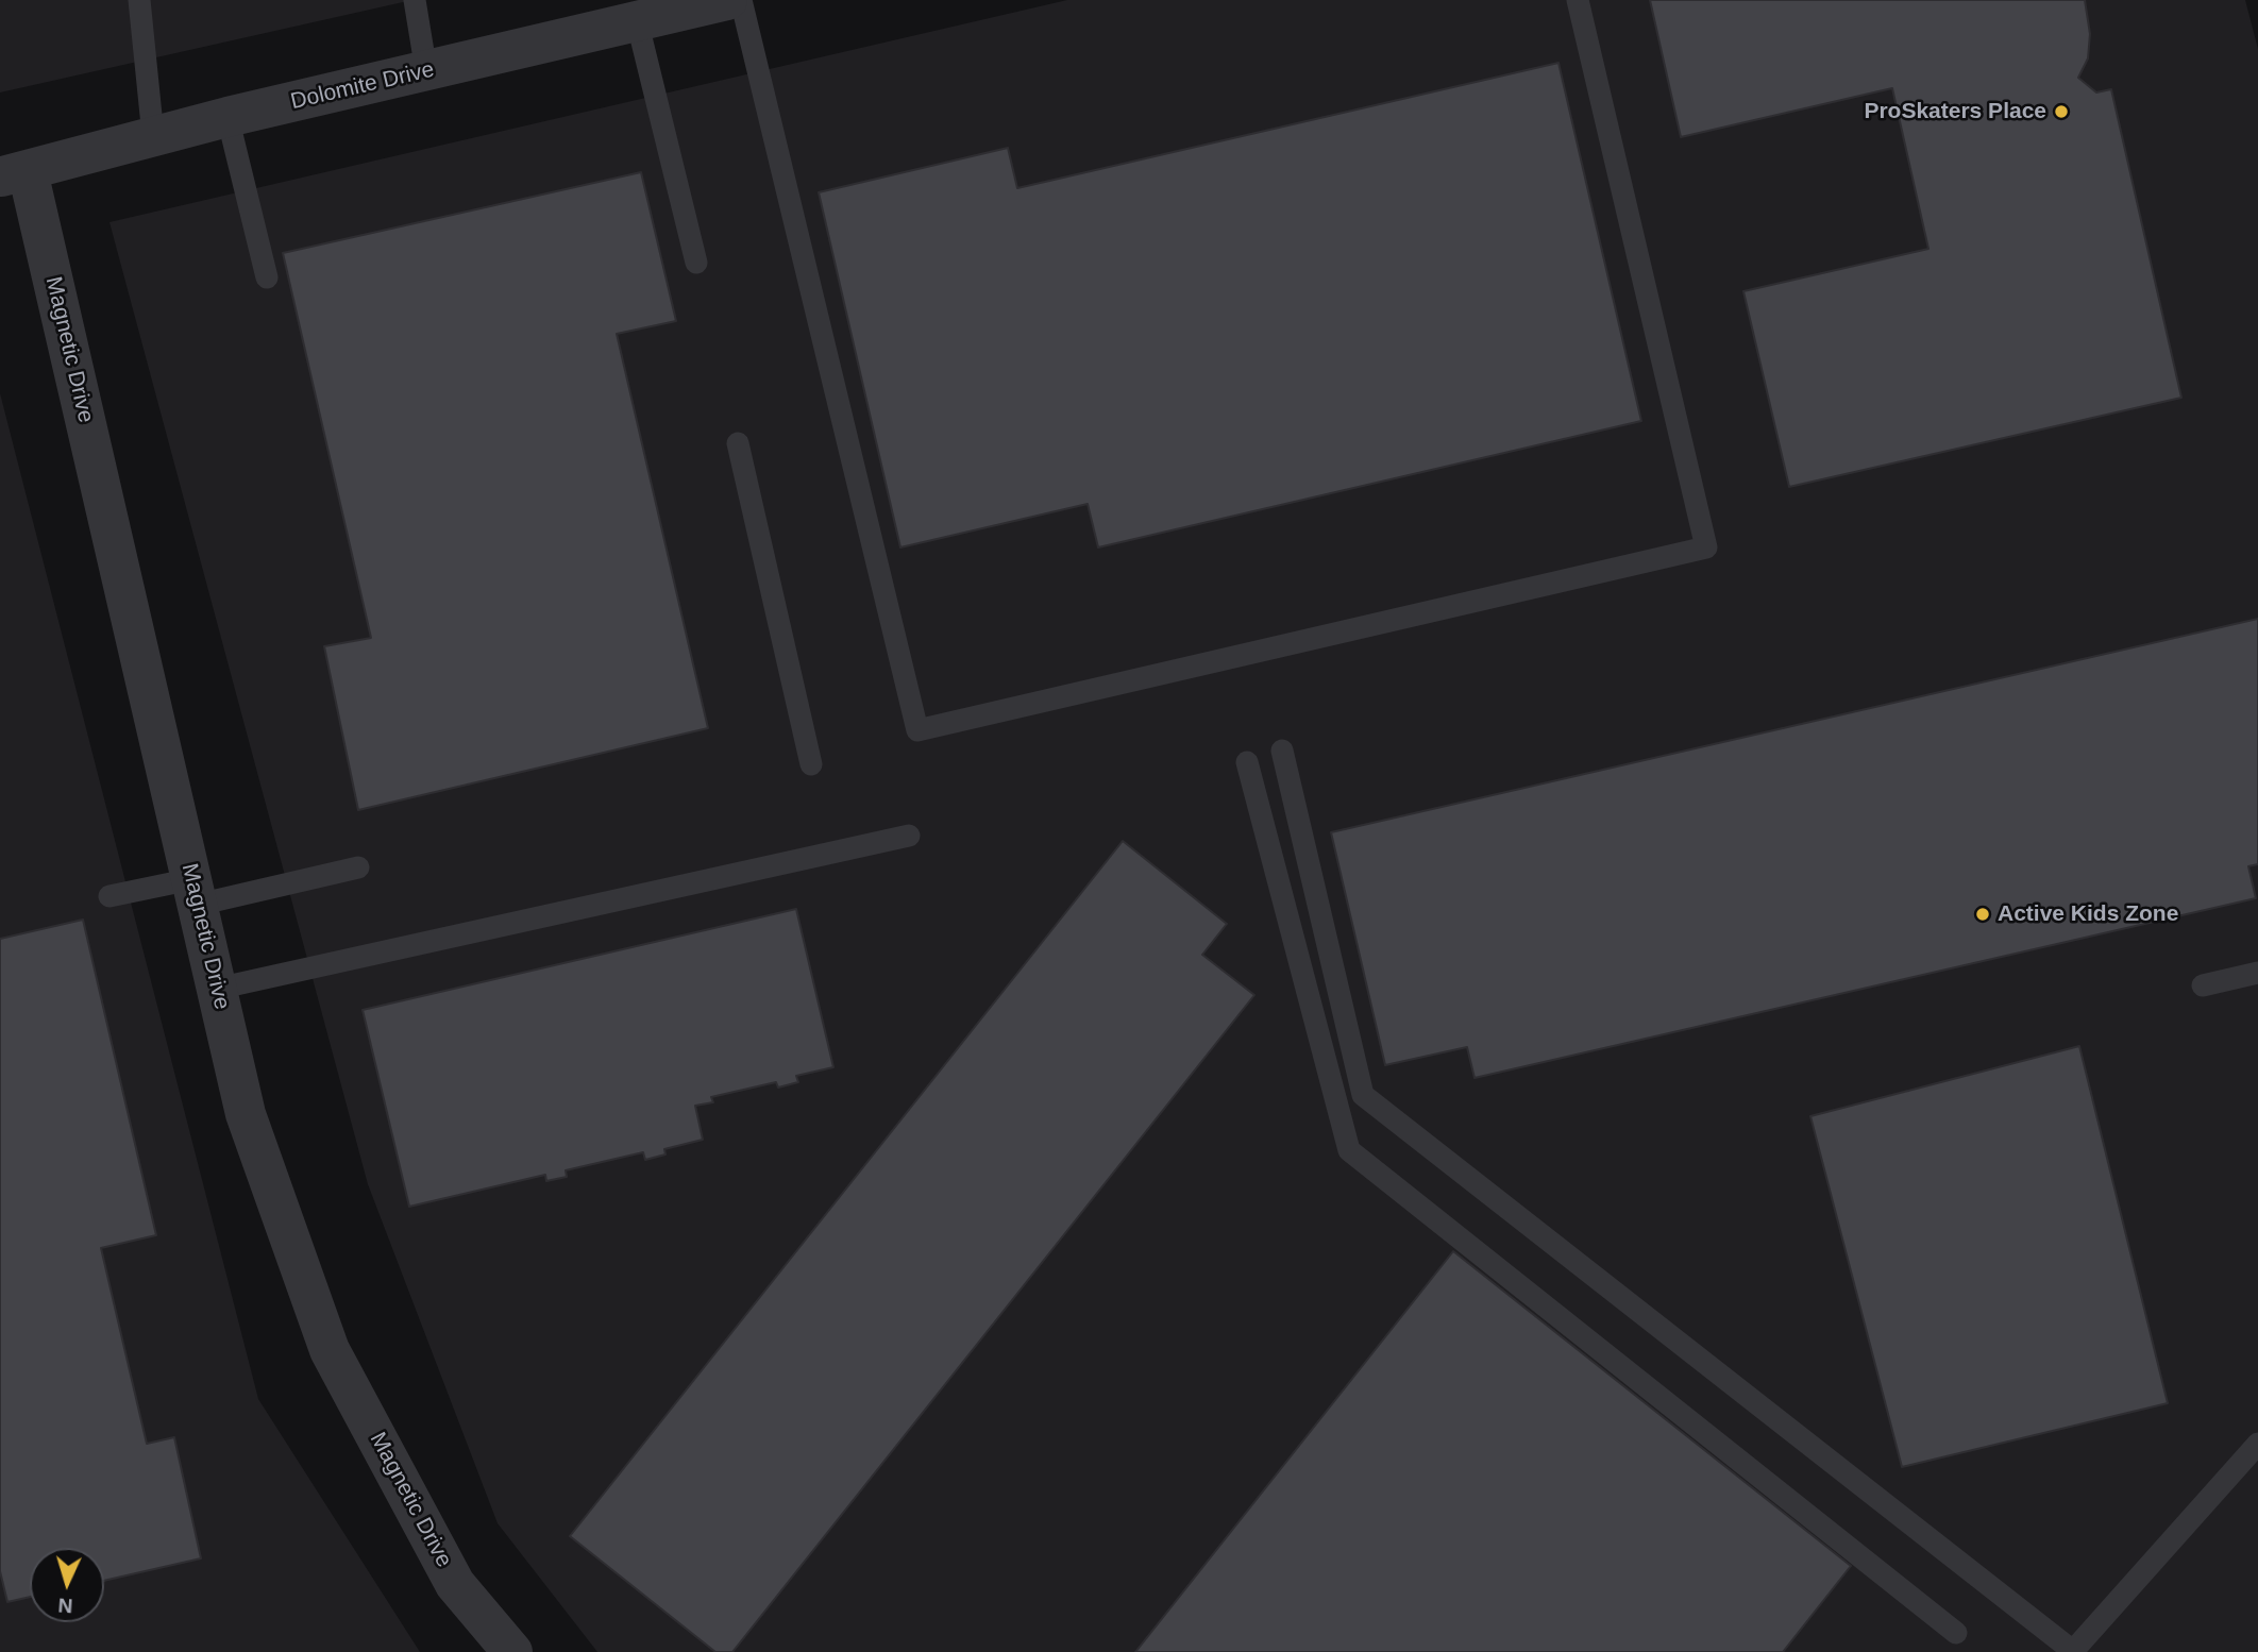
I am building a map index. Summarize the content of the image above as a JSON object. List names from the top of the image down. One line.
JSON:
{"streets":{"street":["Dolomite Drive","Magnetic Drive"]},"crossings":[["Dolomite Drive","Magnetic Drive"]],"places":["ProSkaters Place","Active Kids Zone"],"north":"bottom"}
